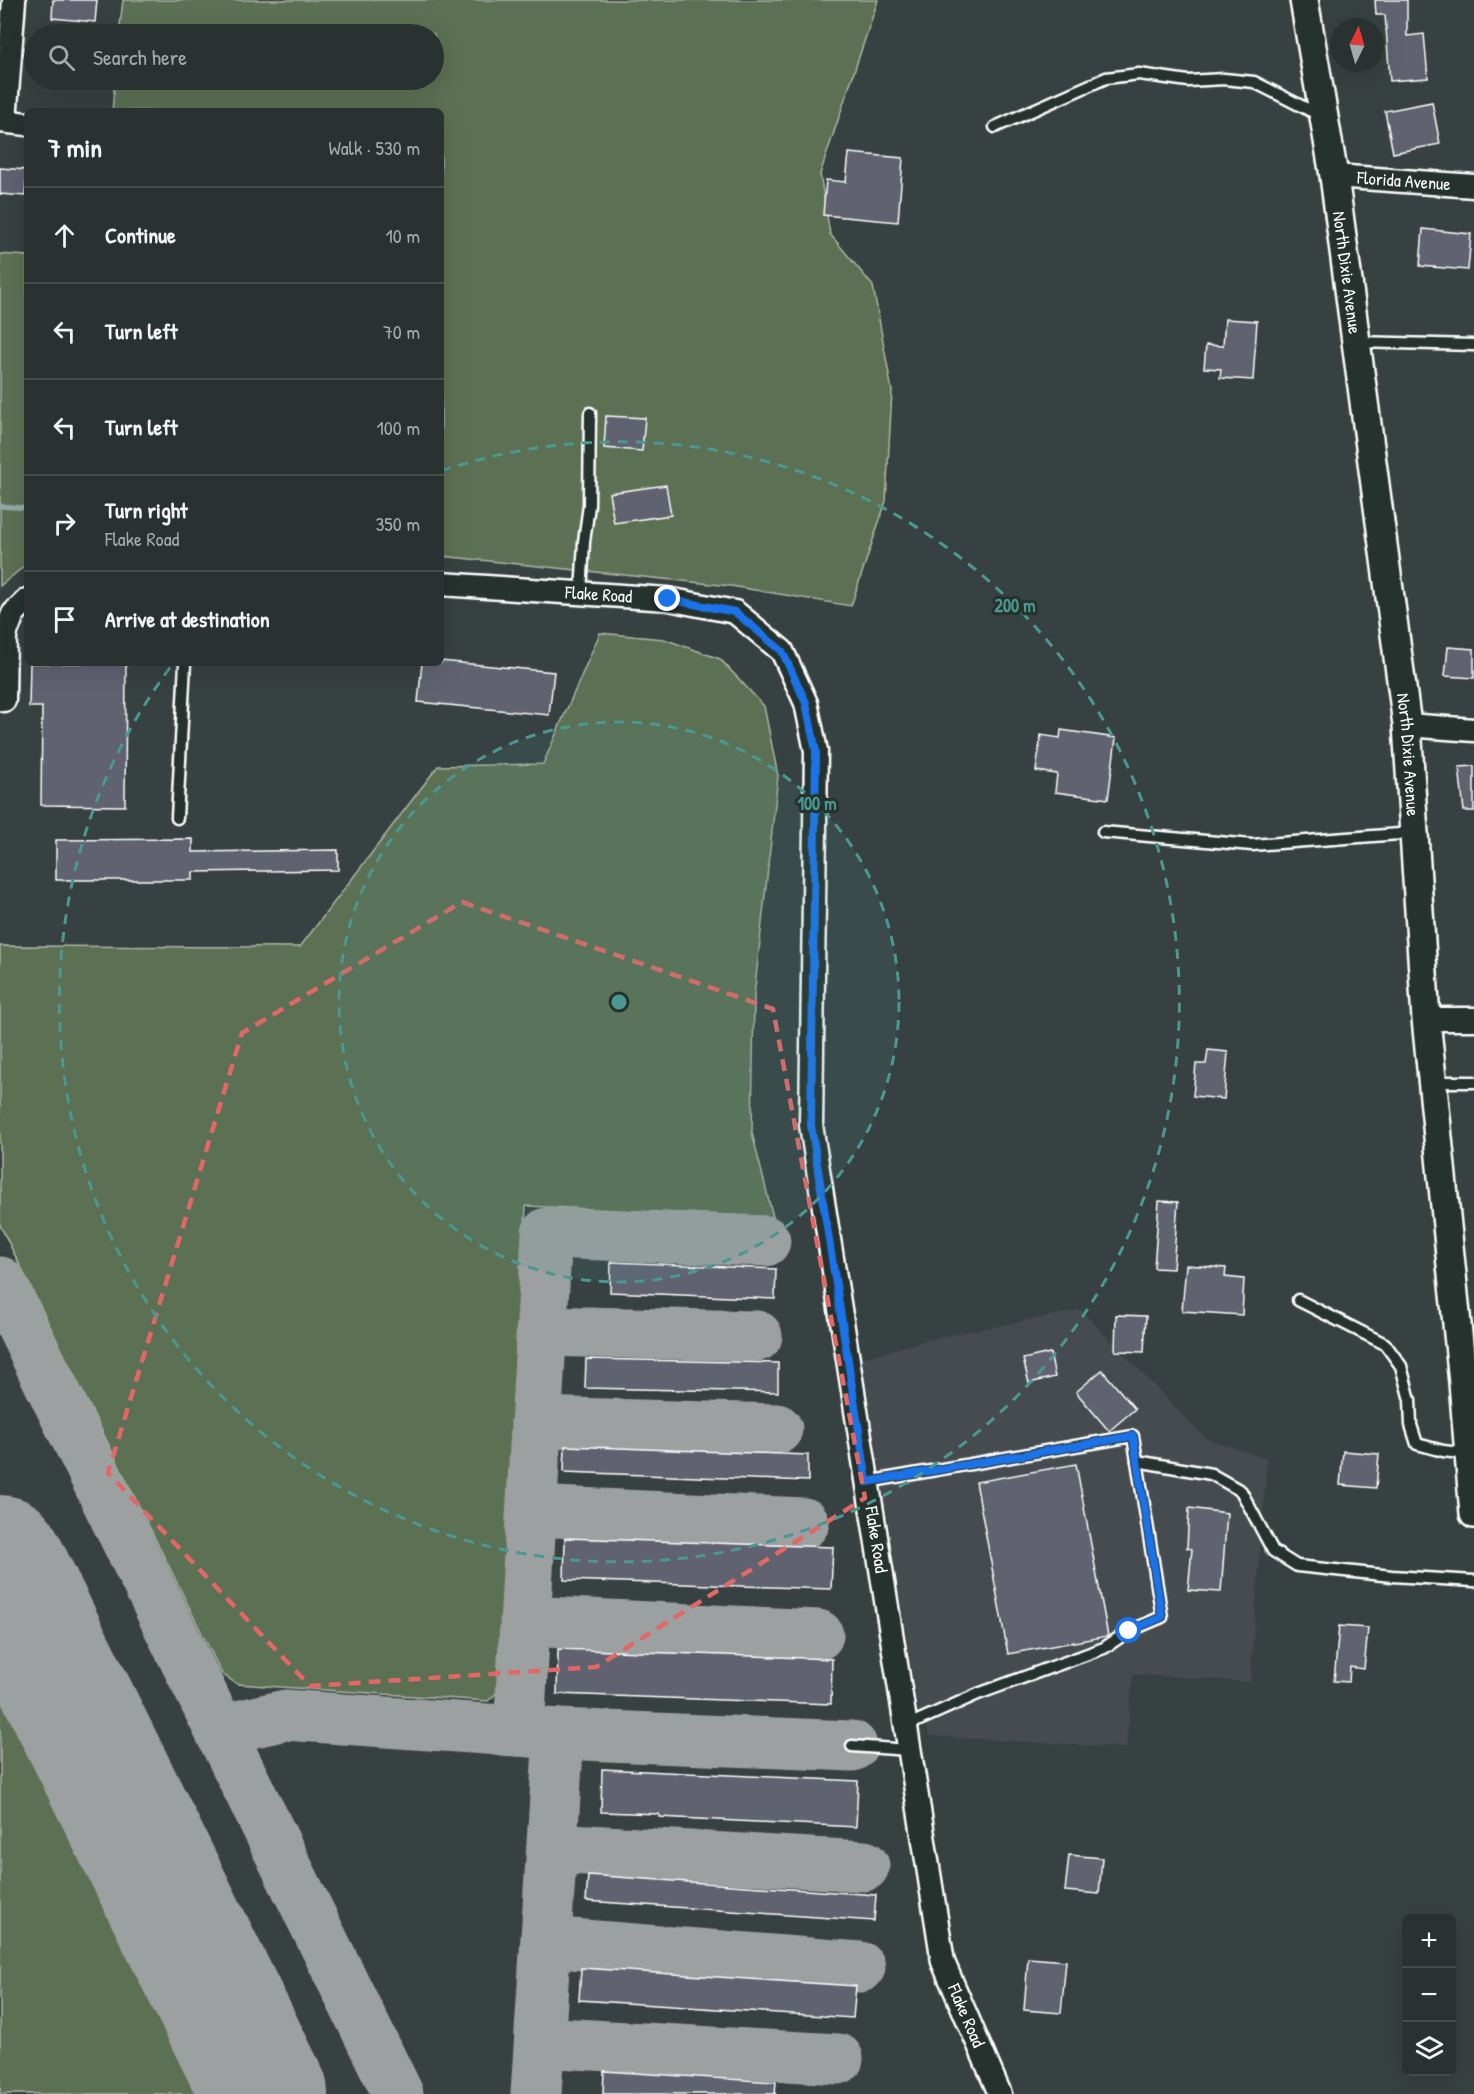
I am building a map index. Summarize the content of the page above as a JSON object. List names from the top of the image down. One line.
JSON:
{"streets":{"street":["Florida Avenue","North Dixie Avenue","Flake Road"]},"crossings":[["Florida Avenue","North Dixie Avenue"]],"north":"top","page":{"search":"Search here","heading":["7 min","Walk · 530 m"],"list":[["Continue","10 m"],["Turn left","70 m"],["Turn left","100 m"],["Turn right","Flake Road","350 m"],"Arrive at destination"],"map_buttons":["+","−"]},"rings":["200 m","100 m"]}
